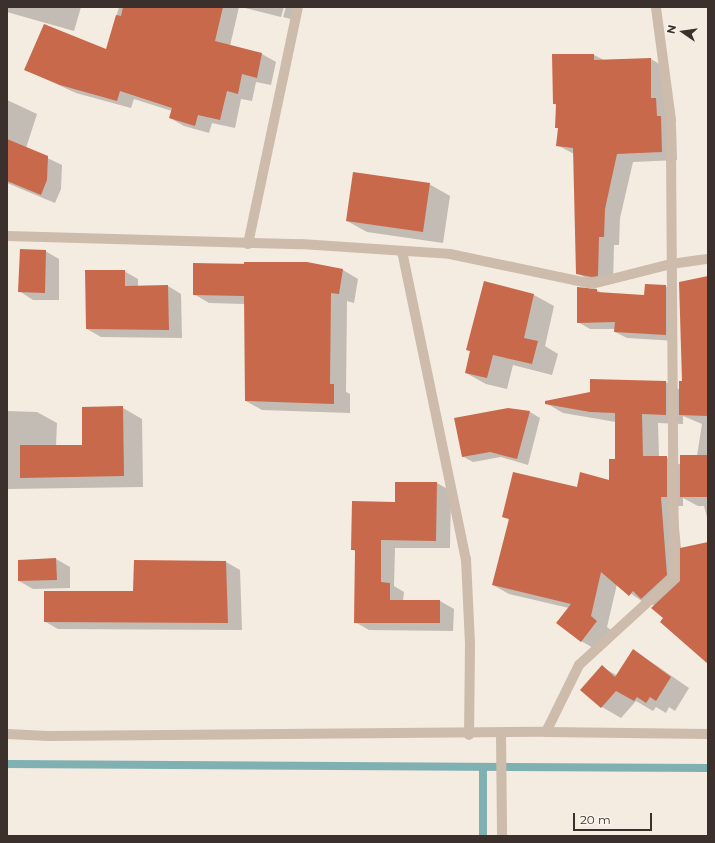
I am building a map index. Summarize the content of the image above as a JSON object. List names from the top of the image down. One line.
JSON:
{"scale_bar":"20 m","north":"left"}
